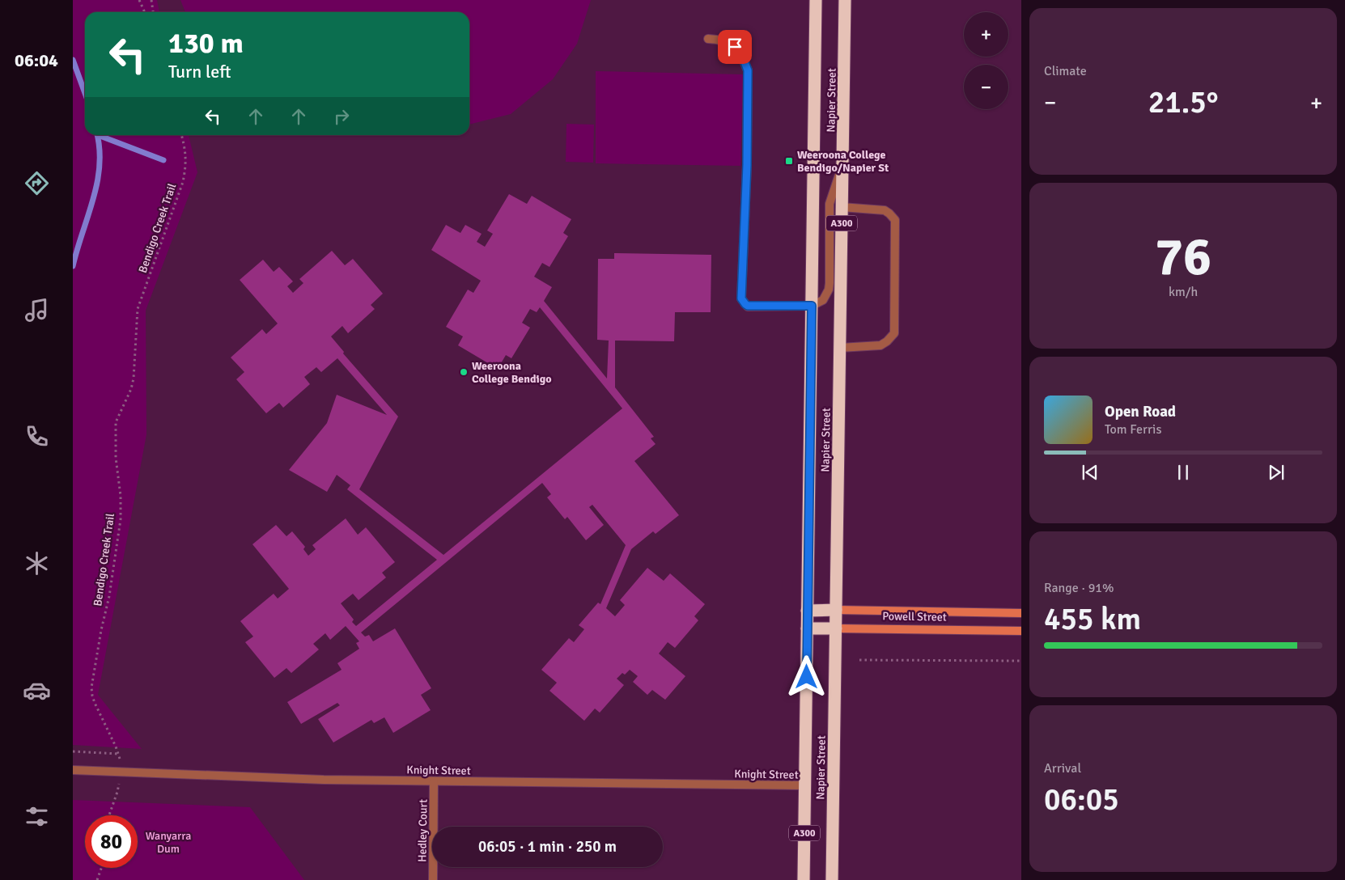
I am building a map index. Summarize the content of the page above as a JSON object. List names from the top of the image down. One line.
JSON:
{"streets":{"highway":["Napier Street","A300","Powell Street"],"street":["Knight Street","Hedley Court"],"path":["Bendigo Creek Trail"]},"crossings":[["Napier Street","Powell Street"],["Napier Street","Knight Street"],["Knight Street","Hedley Court"]],"parks":["Wanyarra Dum"],"places":{"transit":["Weeroona College Bendigo/Napier St"],"other":["Weeroona College Bendigo"]},"page":{"tabs":"06:04","tile":["Climate",["76","km/h"],["Range · 91%","455 km"],["Arrival","06:05"]],"map_buttons":["+","−"],"turn":["130 m","Turn left"],"heat":["−","21.5°","+"],"song":["Open Road","Tom Ferris"],"limit":"80","trip":"06:05 · 1 min · 250 m"}}
